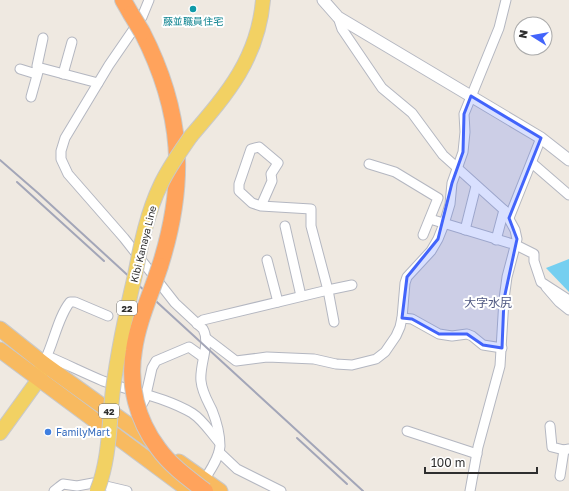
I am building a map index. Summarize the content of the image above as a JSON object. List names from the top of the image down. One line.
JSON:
{"streets":{"highway":["42"],"main road":["Kibi Kanaya Line","22"]},"districts":["大字水尻"],"places":["藤並職員住宅","FamilyMart"],"scale_bar":"100 m","north":"left"}
